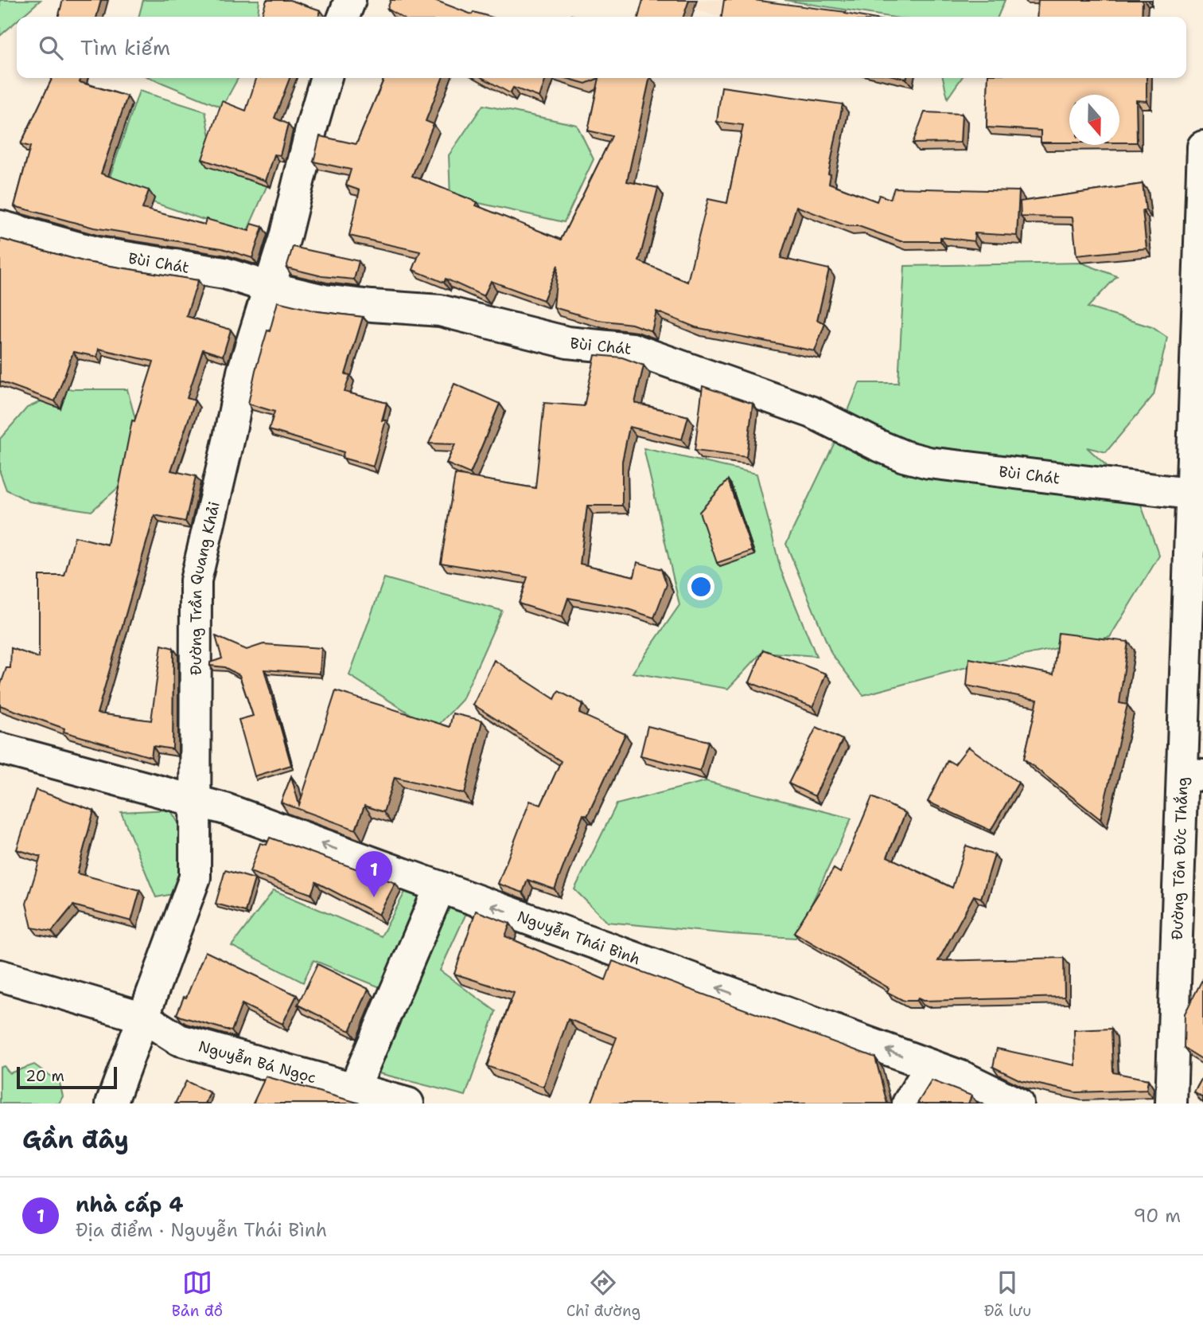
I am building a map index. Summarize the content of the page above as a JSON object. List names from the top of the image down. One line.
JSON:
{"streets":{"street":["Bùi Chát","Đường Trần Quang Khải","Đường Tôn Đức Thắng","Nguyễn Thái Bình","Nguyễn Bá Ngọc"]},"crossings":[["Bùi Chát","Đường Trần Quang Khải"],["Bùi Chát","Đường Tôn Đức Thắng"],["Đường Trần Quang Khải","Nguyễn Thái Bình"],["Đường Trần Quang Khải","Nguyễn Bá Ngọc"]],"one_way":["Nguyễn Thái Bình"],"scale_bar":"20 m","north":"bottom","page":{"search":"Tìm kiếm","pins":"1","scale":"20 m","heading":"Gần đây","list":[{"mark":"1","name":"nhà cấp 4","note":"Địa điểm · Nguyễn Thái Bình","value":"90 m"}],"nav":["Bản đồ","Chỉ đường","Đã lưu"]}}
